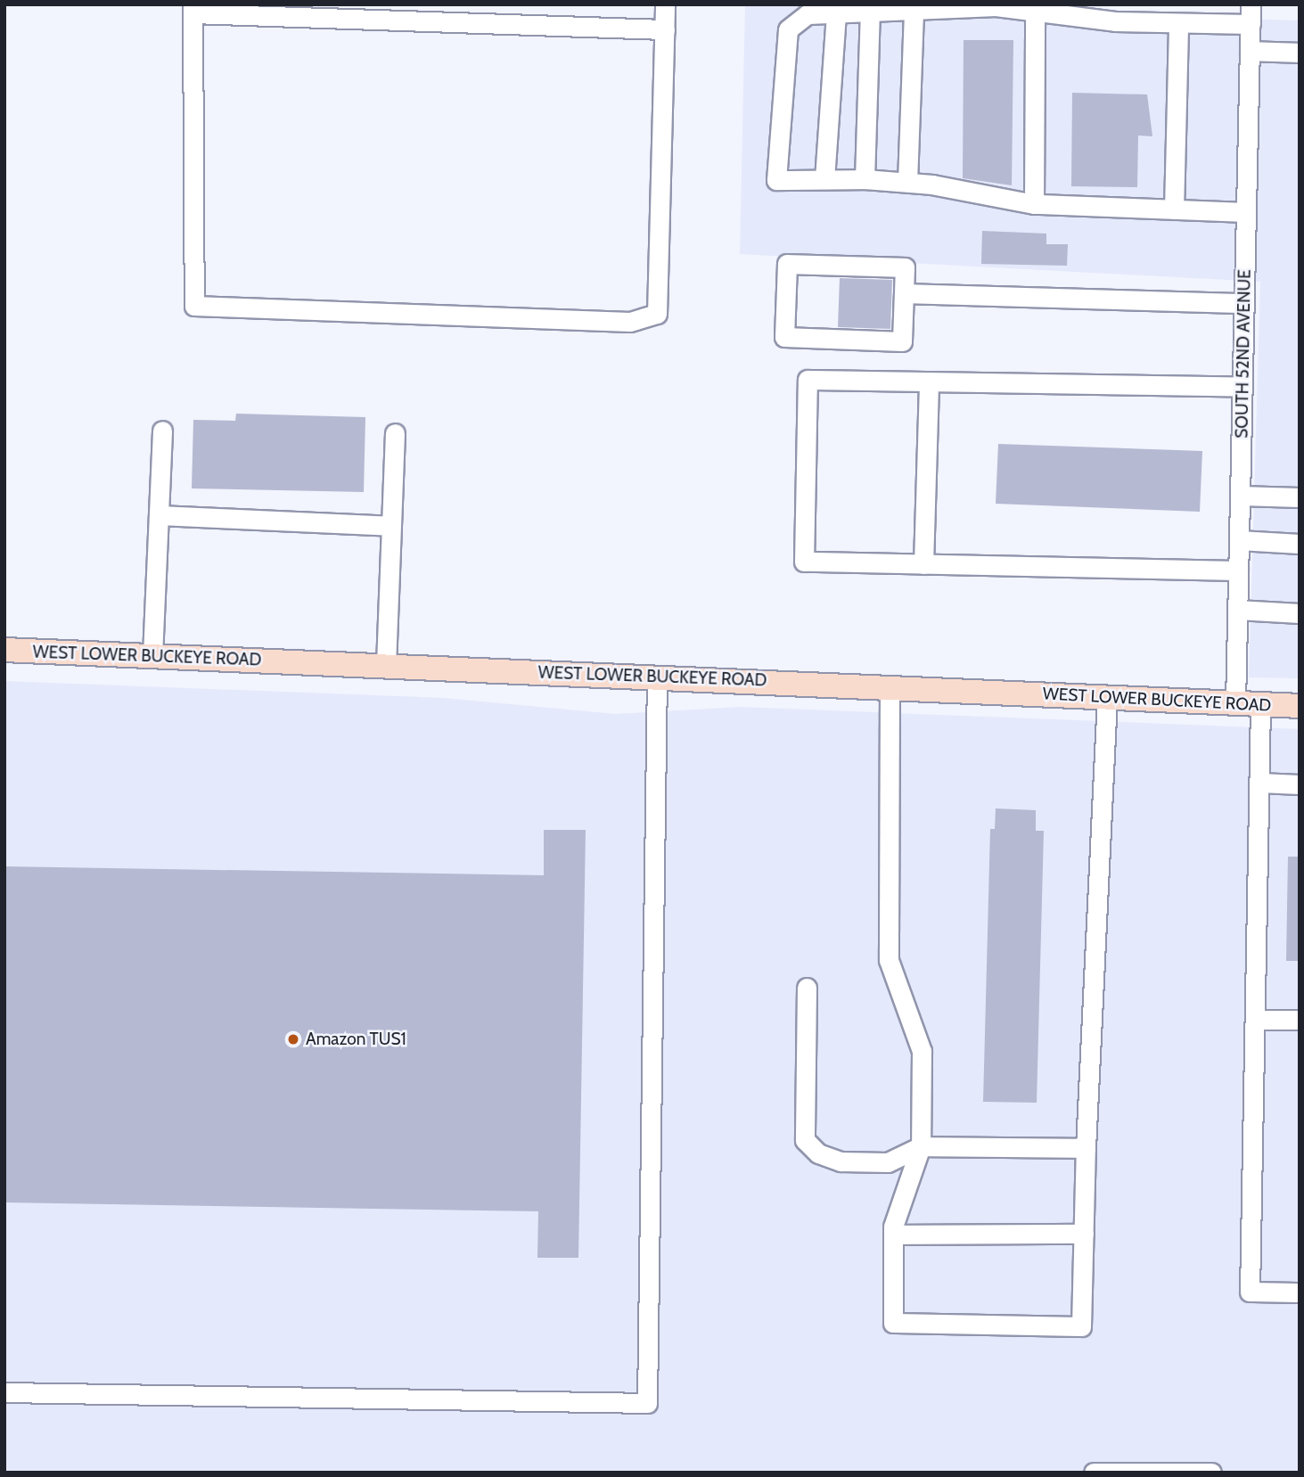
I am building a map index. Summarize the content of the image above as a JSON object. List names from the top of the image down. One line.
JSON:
{"streets":{"main road":["WEST LOWER BUCKEYE ROAD"],"street":["SOUTH 52ND AVENUE"]},"crossings":[["SOUTH 52ND AVENUE","WEST LOWER BUCKEYE ROAD"]],"places":["Amazon TUS1"]}
